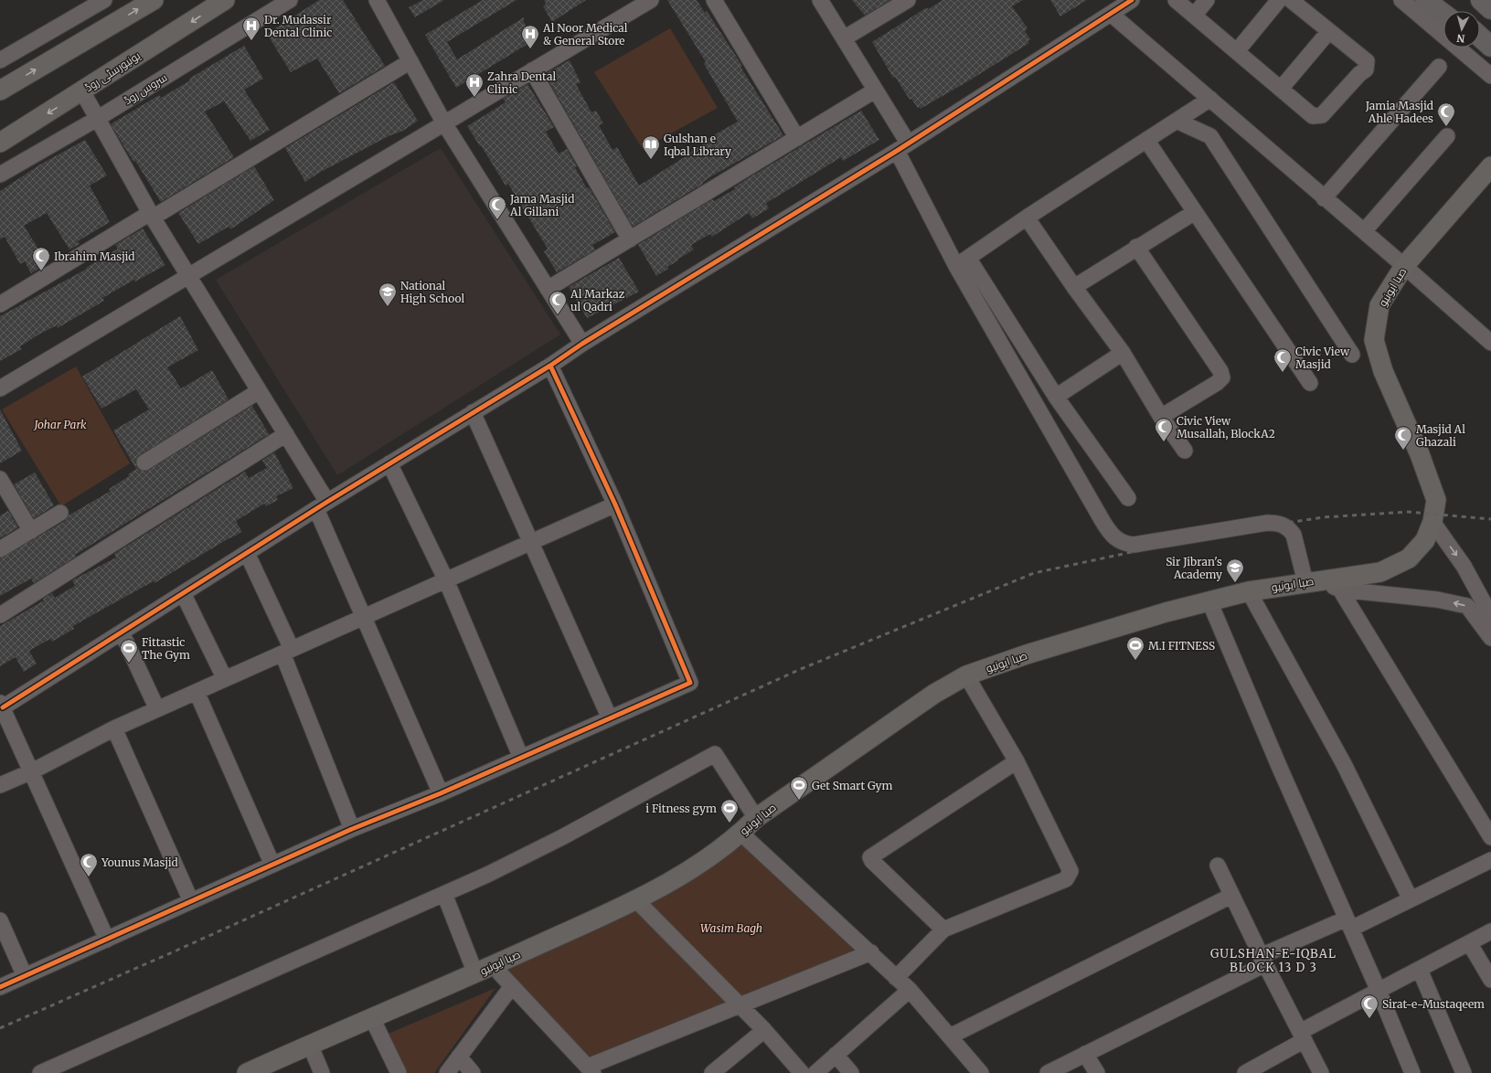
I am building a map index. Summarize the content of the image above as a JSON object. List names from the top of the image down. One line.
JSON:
{"streets":{"main road":["یونیورسٹی روڈ","صبا ایونیو"],"street":["سروس روڈ"]},"districts":["GULSHAN-E-IQBAL BLOCK 13 D 3"],"parks":["Johar Park","Wasim Bagh"],"places":{"hospital":["Dr. Mudassir Dental Clinic","Al Noor Medical & General Store","Zahra Dental Clinic"],"mosque":["Jamia Masjid Ahle Hadees","Jama Masjid Al Gillani","Ibrahim Masjid","Al Markaz ul Qadri","Civic View Masjid","Civic View Musallah, BlockA2","Masjid Al Ghazali","Younus Masjid","Sirat-e-Mustaqeem"],"library":["Gulshan e Iqbal Library"],"school or university":["National High School","Sir Jibran's Academy"],"sports":["M.I FITNESS","Fittastic The Gym","Get Smart Gym","i Fitness gym"]},"north":"bottom"}
